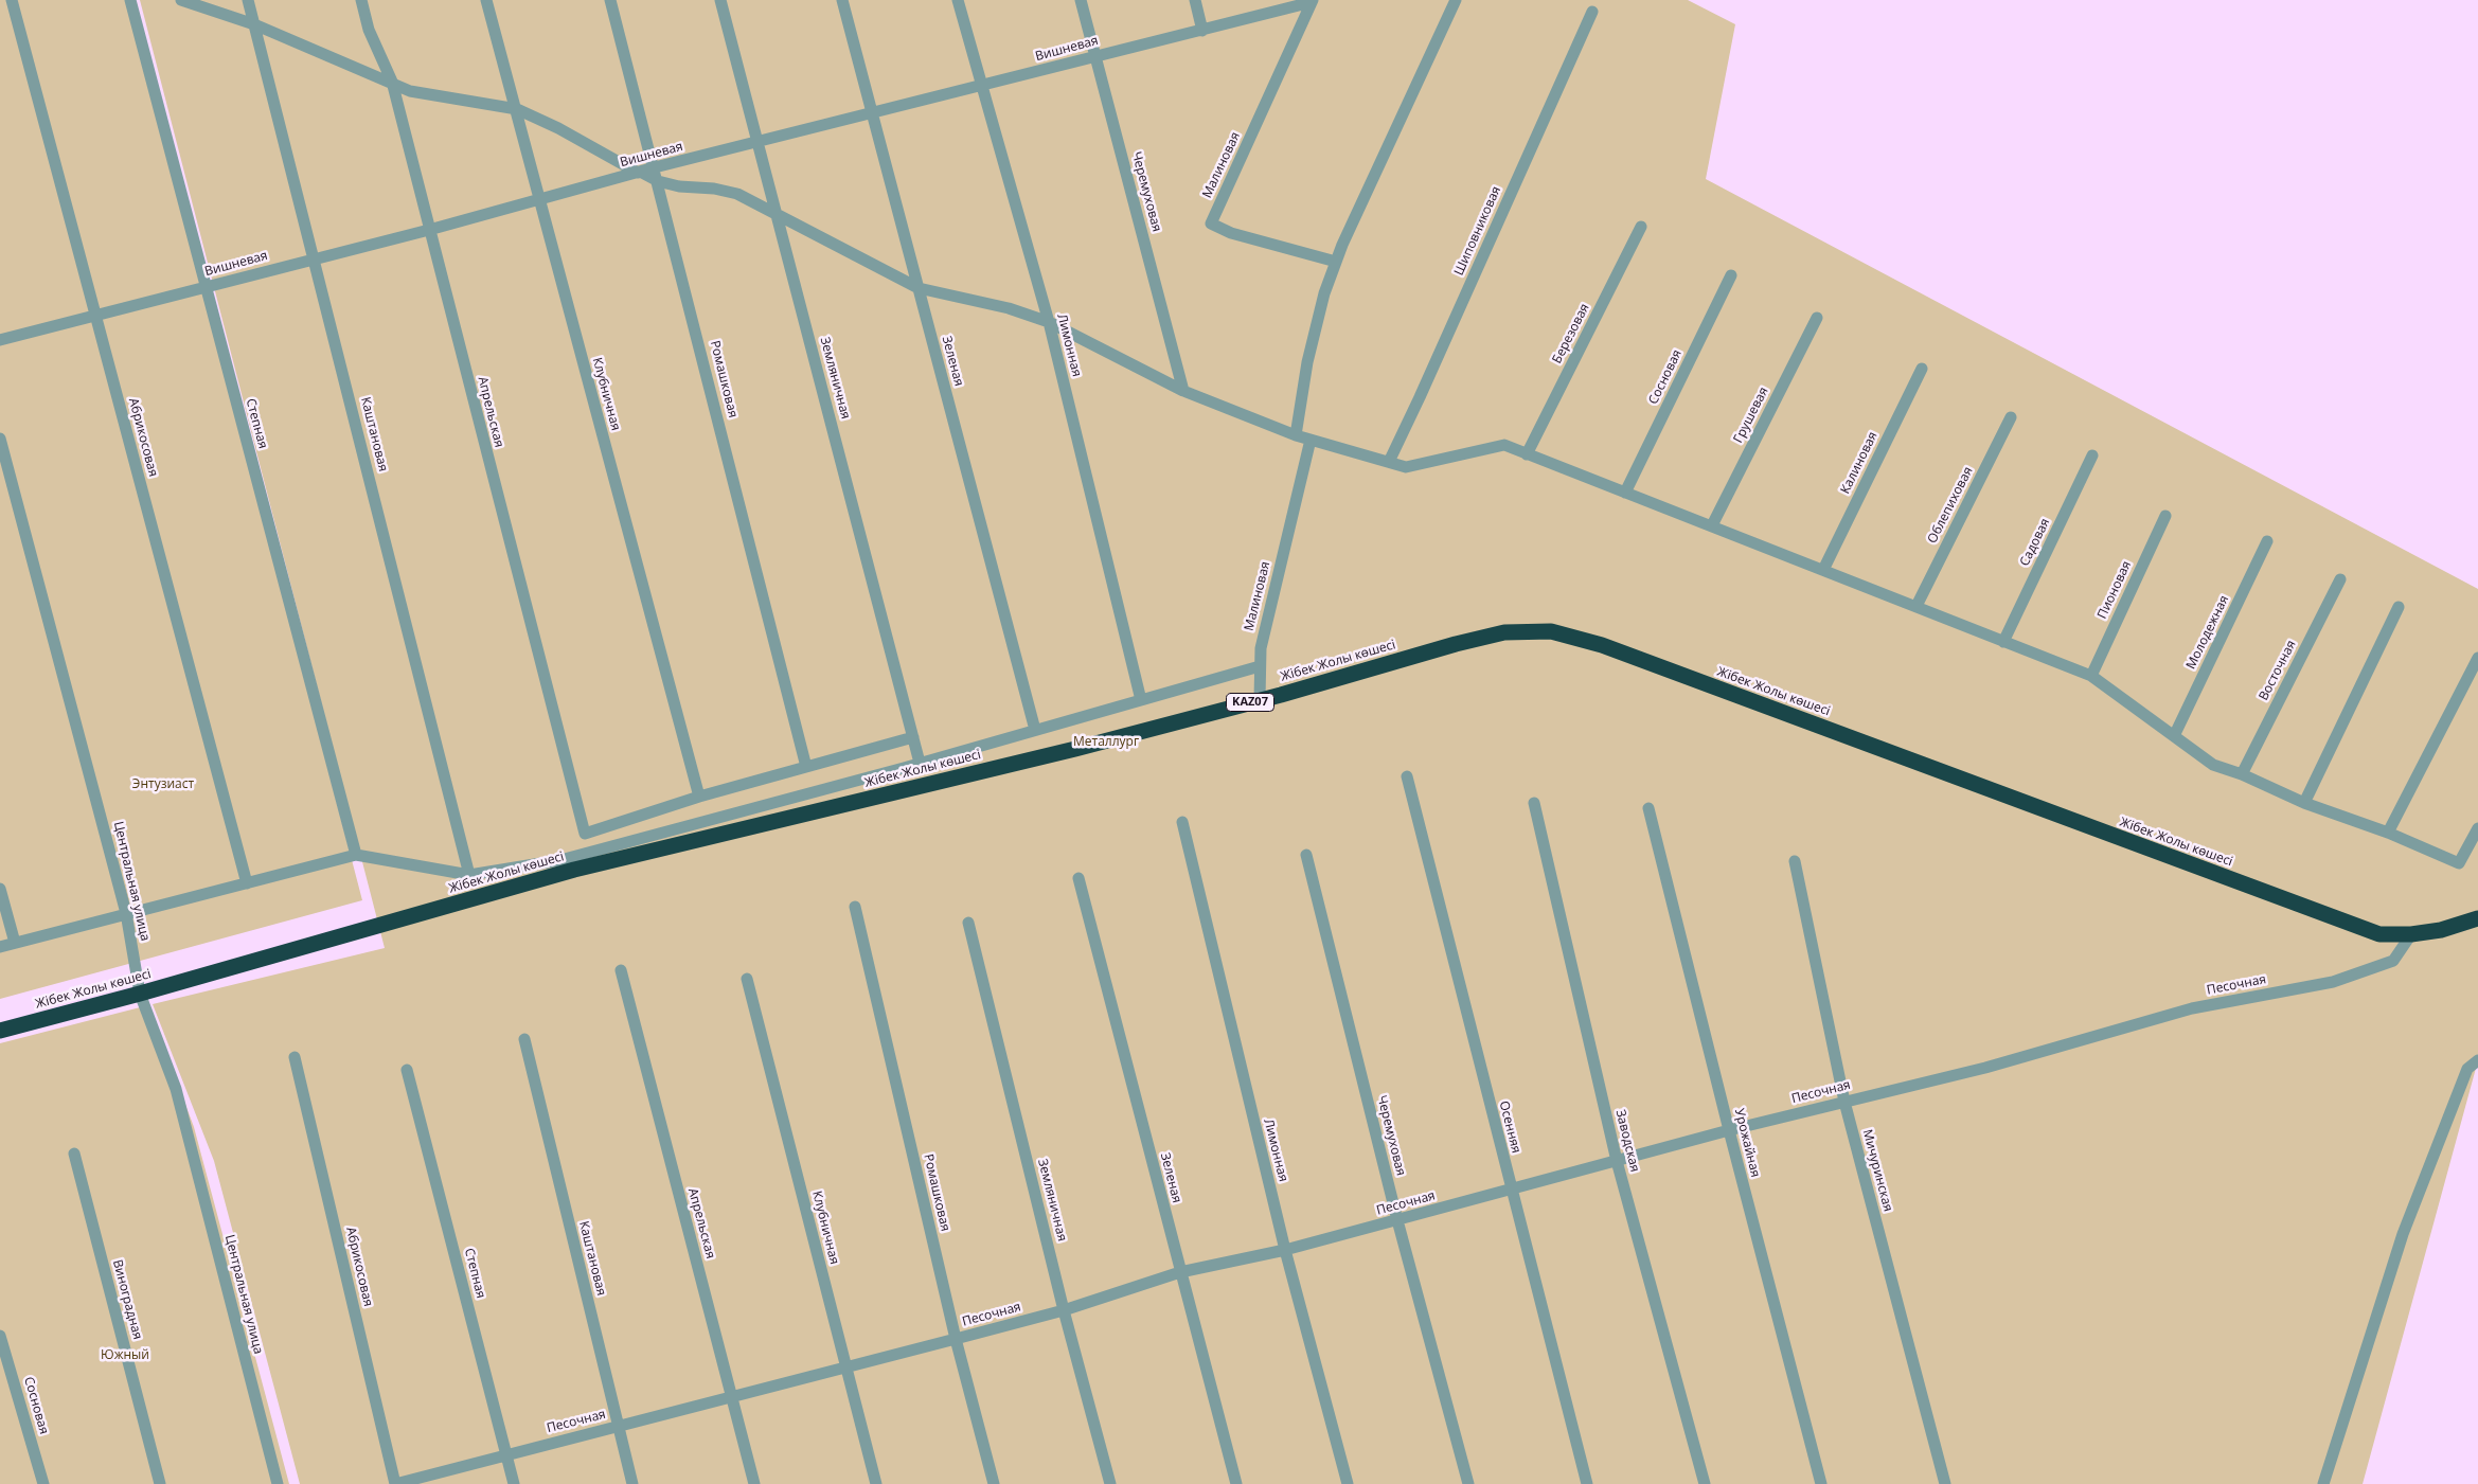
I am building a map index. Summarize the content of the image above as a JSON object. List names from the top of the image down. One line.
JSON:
{"streets":{"highway":["Жібек Жолы көшесі","KAZ07"],"street":["Вишневая","Малиновая","Черемуховая","Шиповниковая","Березовая","Лимонная","Зеленая","Сосновая","Земляничная","Ромашковая","Клубничная","Апрельская","Грушевая","Степная","Каштановая","Абрикосовая","Калиновая","Облепиховая","Садовая","Пионовая","Молодежная","Восточная","Центральная улица","Песочная","Осенняя","Заводская","Урожайная","Мичуринская","Виноградная"]},"crossings":[["Вишневая","Малиновая"],["Вишневая","Черемуховая"],["Вишневая","Лимонная"],["Вишневая","Зеленая"],["Вишневая","Земляничная"],["Вишневая","Ромашковая"],["Вишневая","Клубничная"],["Вишневая","Апрельская"],["Вишневая","Степная"],["Вишневая","Каштановая"],["Вишневая","Абрикосовая"],["Малиновая","Жібек Жолы көшесі"],["Черемуховая","Песочная"],["Лимонная","Песочная"],["Зеленая","Песочная"],["Земляничная","Песочная"],["Ромашковая","Песочная"],["Клубничная","Апрельская"],["Клубничная","Песочная"],["Апрельская","Песочная"],["Степная","Песочная"],["Каштановая","Песочная"],["Абрикосовая","Песочная"],["Жібек Жолы көшесі","Центральная улица"],["Жібек Жолы көшесі","Песочная"],["Песочная","Осенняя"],["Песочная","Заводская"],["Песочная","Урожайная"],["Песочная","Мичуринская"]],"parks":["Металлург","Энтузиаст","Южный"]}
